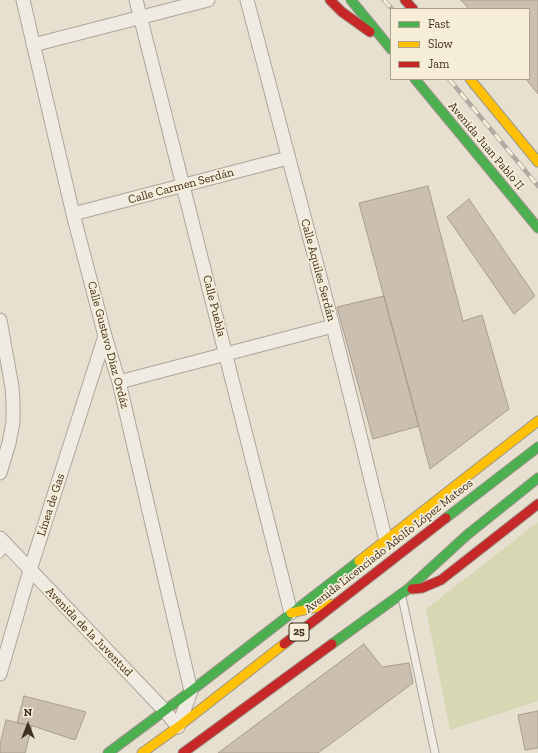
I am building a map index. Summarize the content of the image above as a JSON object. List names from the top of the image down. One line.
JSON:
{"streets":{"main road":["Avenida Juan Pablo II","Avenida Licenciado Adolfo López Mateos","25"],"street":["Calle Carmen Serdán","Calle Aquiles Serdán","Calle Puebla","Calle Gustavo Díaz Ordáz","Línea de Gas","Avenida de la Juventud"]},"crossings":[["Calle Carmen Serdán","Calle Aquiles Serdán"],["Calle Carmen Serdán","Calle Puebla"],["Calle Carmen Serdán","Calle Gustavo Díaz Ordáz"],["Calle Gustavo Díaz Ordáz","Línea de Gas"],["Línea de Gas","Avenida de la Juventud"],["Avenida Licenciado Adolfo López Mateos","Avenida de la Juventud"]],"legend":["Fast","Slow","Jam"],"north":"top"}
